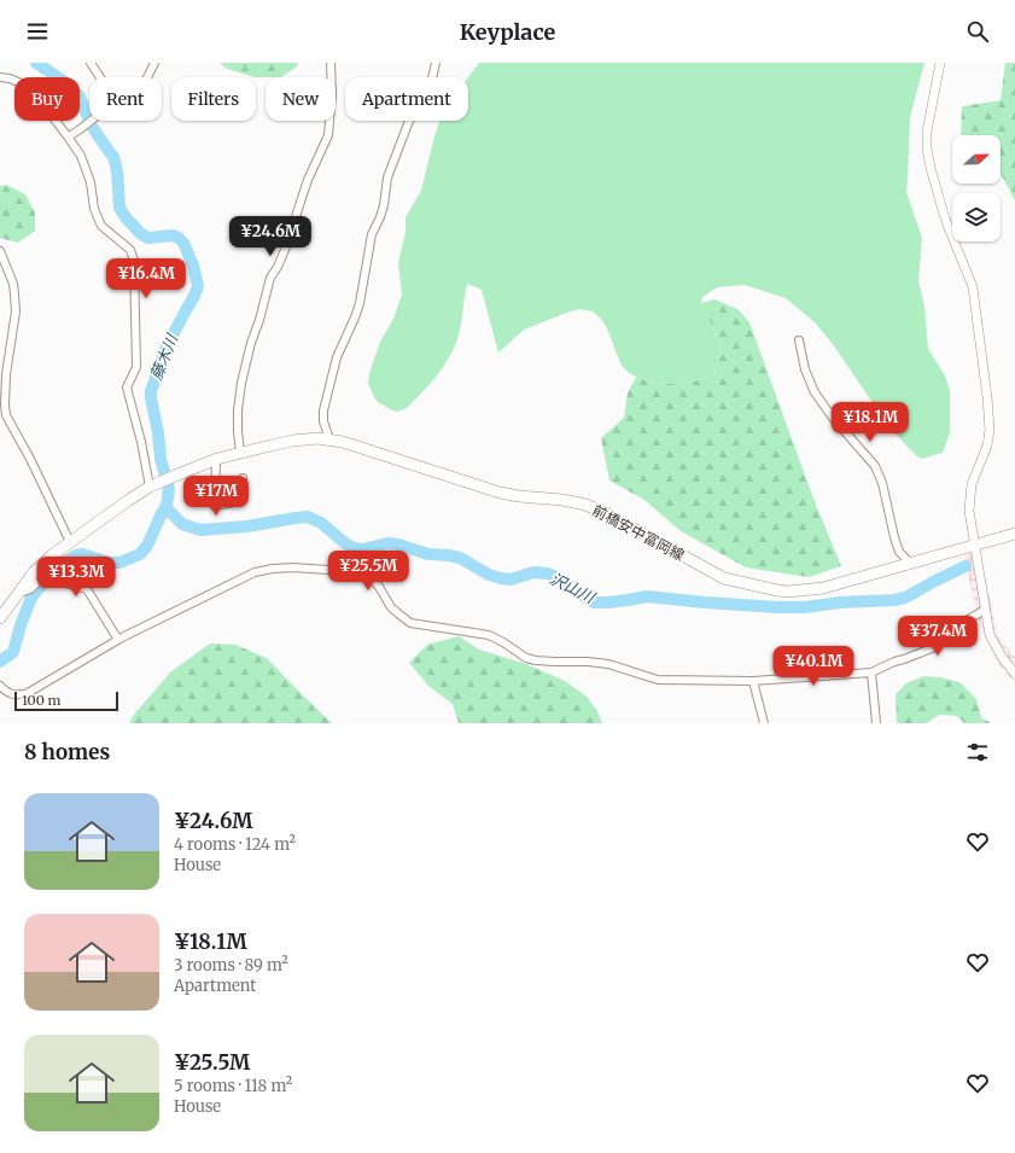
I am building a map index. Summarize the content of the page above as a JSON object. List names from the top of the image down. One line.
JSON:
{"streets":{"main road":["前橋安中富岡線"]},"water":["藤木川","沢山川"],"scale_bar":"100 m","north":"right","page":{"header":"Keyplace","chip":["Buy","Rent","Filters","New","Apartment"],"price":["¥24.6M","¥16.4M","¥18.1M","¥17M","¥25.5M","¥13.3M","¥37.4M","¥40.1M"],"scale":"100 m","heading":"8 homes","list":[{"name":"¥24.6M","note":"4 rooms · 124 m² · House"},{"name":"¥18.1M","note":"3 rooms · 89 m² · Apartment"},{"name":"¥25.5M","note":"5 rooms · 118 m² · House"}]}}
